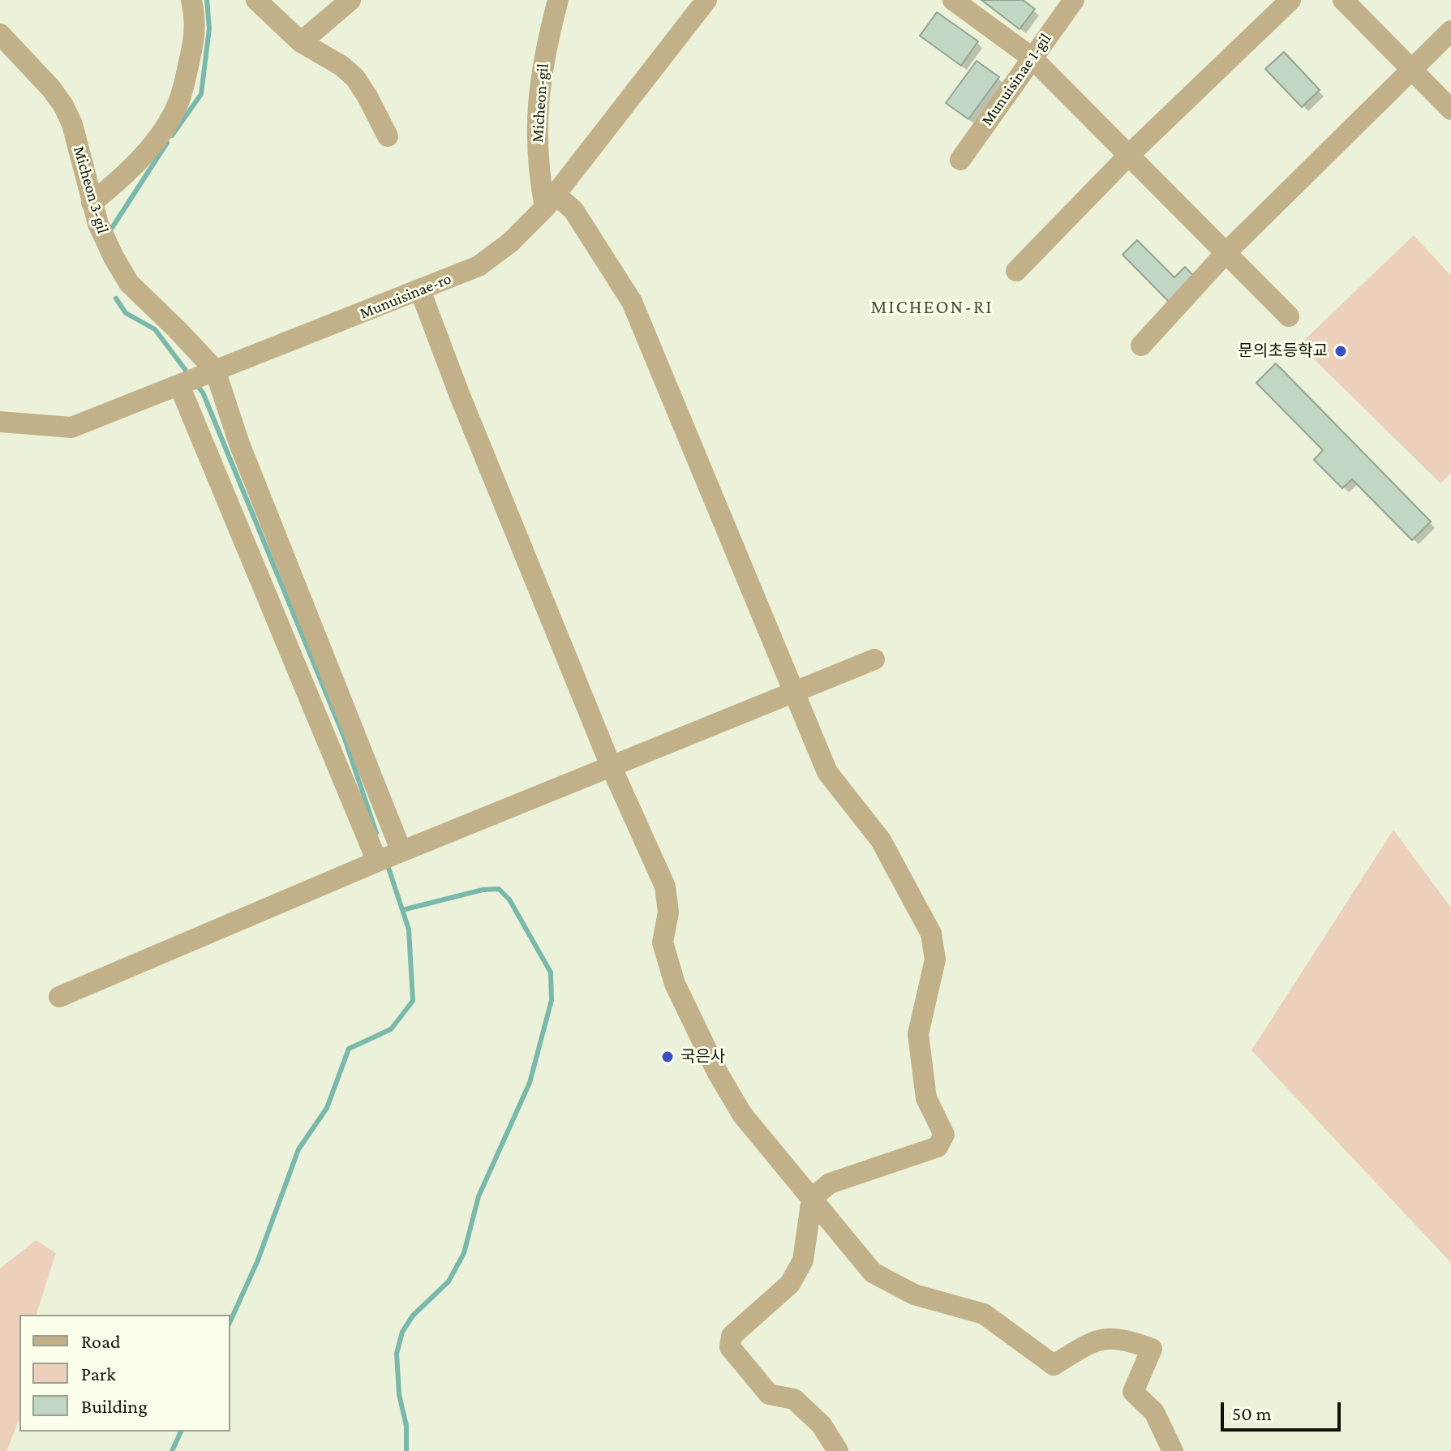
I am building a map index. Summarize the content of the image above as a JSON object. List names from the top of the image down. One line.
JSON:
{"streets":{"street":["Munuisinae 1-gil","Micheon-gil","Micheon 3-gil","Munuisinae-ro"]},"crossings":[["Micheon-gil","Munuisinae-ro"],["Micheon 3-gil","Munuisinae-ro"]],"districts":["MICHEON-RI"],"places":["문의초등학교","국은사"],"legend":["Road","Park","Building"],"scale_bar":"50 m"}
